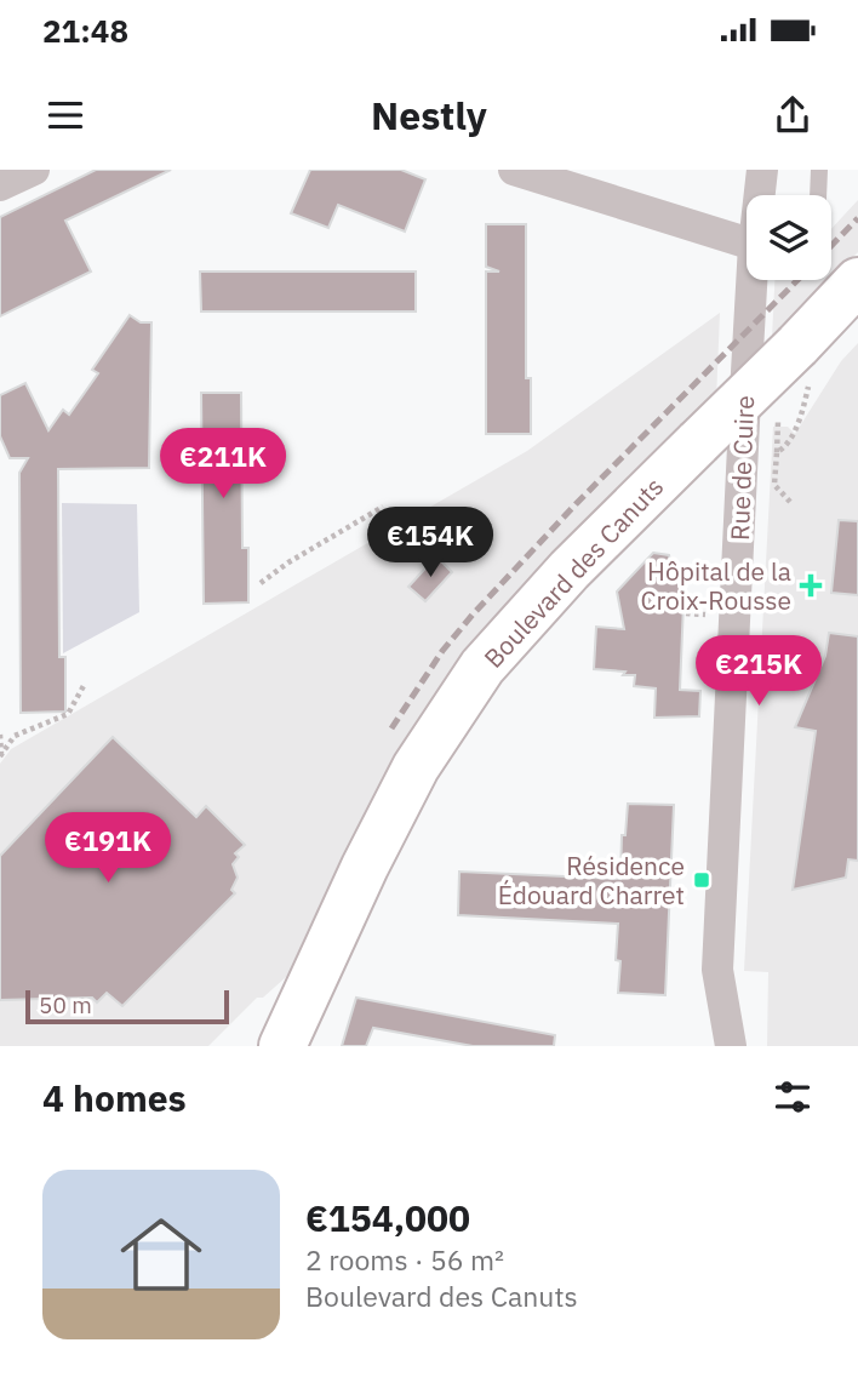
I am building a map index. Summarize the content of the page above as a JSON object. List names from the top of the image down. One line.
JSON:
{"streets":{"main road":["Boulevard des Canuts"],"street":["Rue de Cuire"]},"places":{"health":["Hôpital de la Croix-Rousse"],"transit":["Résidence Édouard Charret"]},"scale_bar":"50 m","page":{"status":"21:48","header":"Nestly","price":["€211K","€154K","€215K","€191K"],"scale":"50 m","heading":"4 homes","list":[{"name":"€154,000","note":"2 rooms · 56 m² · Boulevard des Canuts"}]}}
